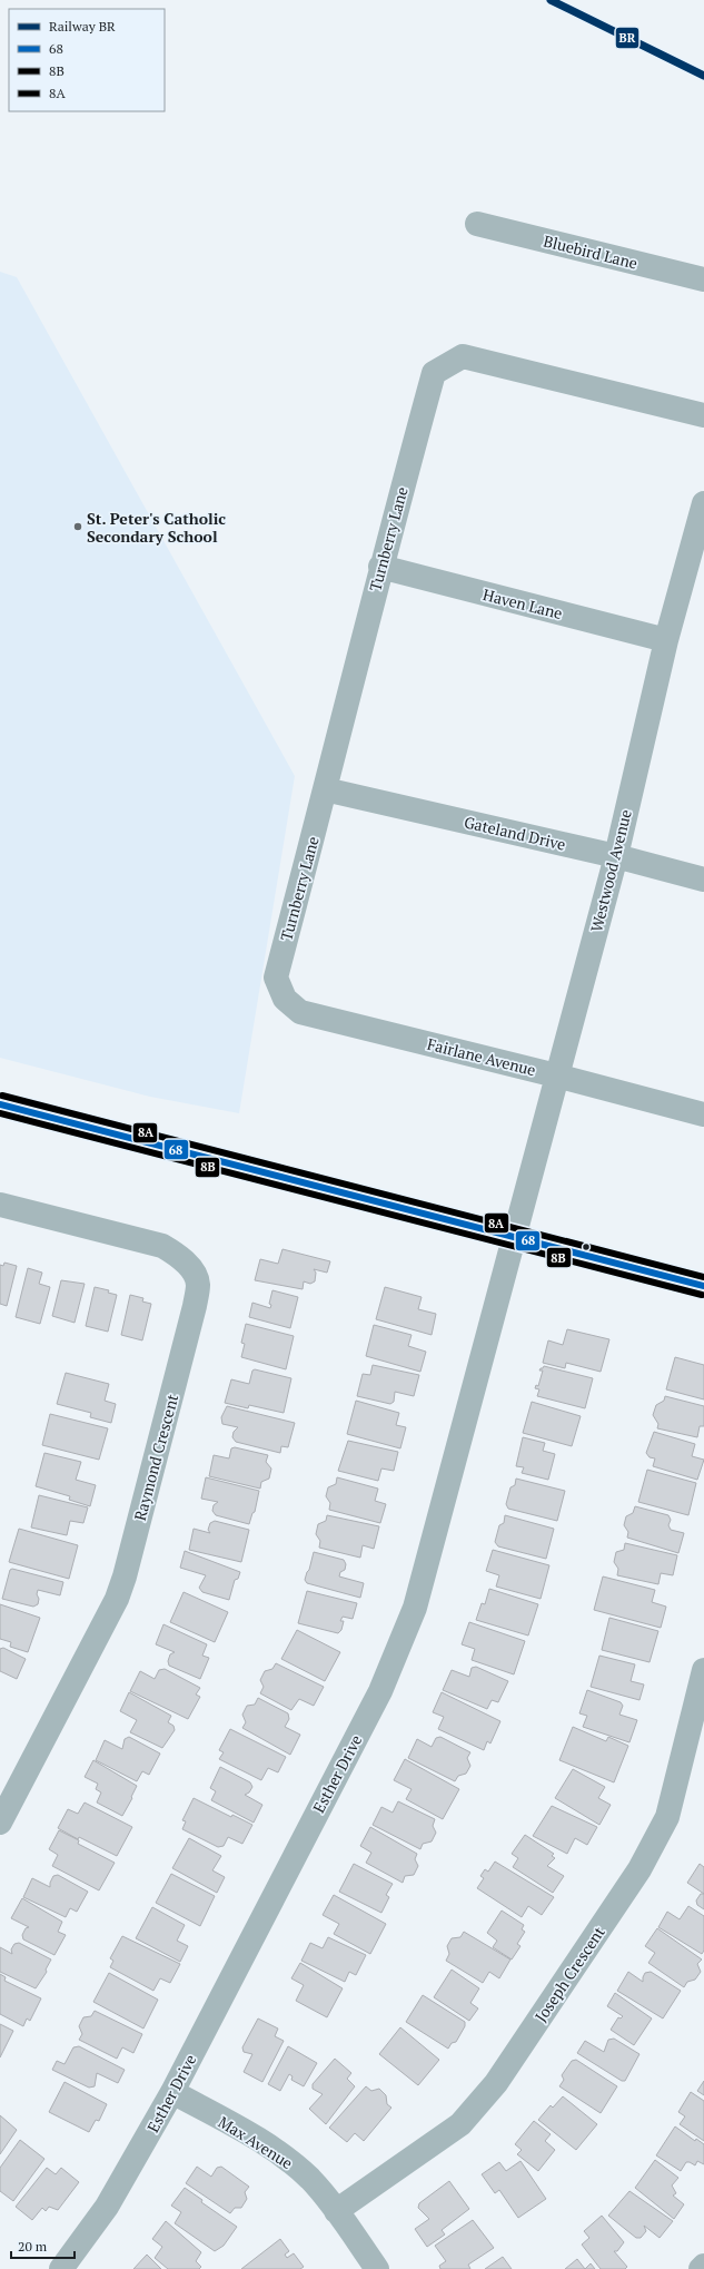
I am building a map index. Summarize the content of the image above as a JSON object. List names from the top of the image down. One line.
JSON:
{"streets":{"street":["Bluebird Lane","Turnberry Lane","Haven Lane","Gateland Drive","Westwood Avenue","Fairlane Avenue","Raymond Crescent","Esther Drive","Joseph Crescent","Max Avenue"]},"crossings":[["Turnberry Lane","Haven Lane"],["Turnberry Lane","Gateland Drive"],["Turnberry Lane","Fairlane Avenue"],["Haven Lane","Westwood Avenue"],["Gateland Drive","Westwood Avenue"],["Westwood Avenue","Fairlane Avenue"],["Westwood Avenue","Esther Drive"],["Esther Drive","Max Avenue"],["Joseph Crescent","Max Avenue"]],"places":["St. Peter's Catholic Secondary School"],"lines":["rail line BR","transit line 8A","transit line 68","transit line 8B"],"legend":["Railway BR","68","8B","8A"],"scale_bar":"20 m"}
